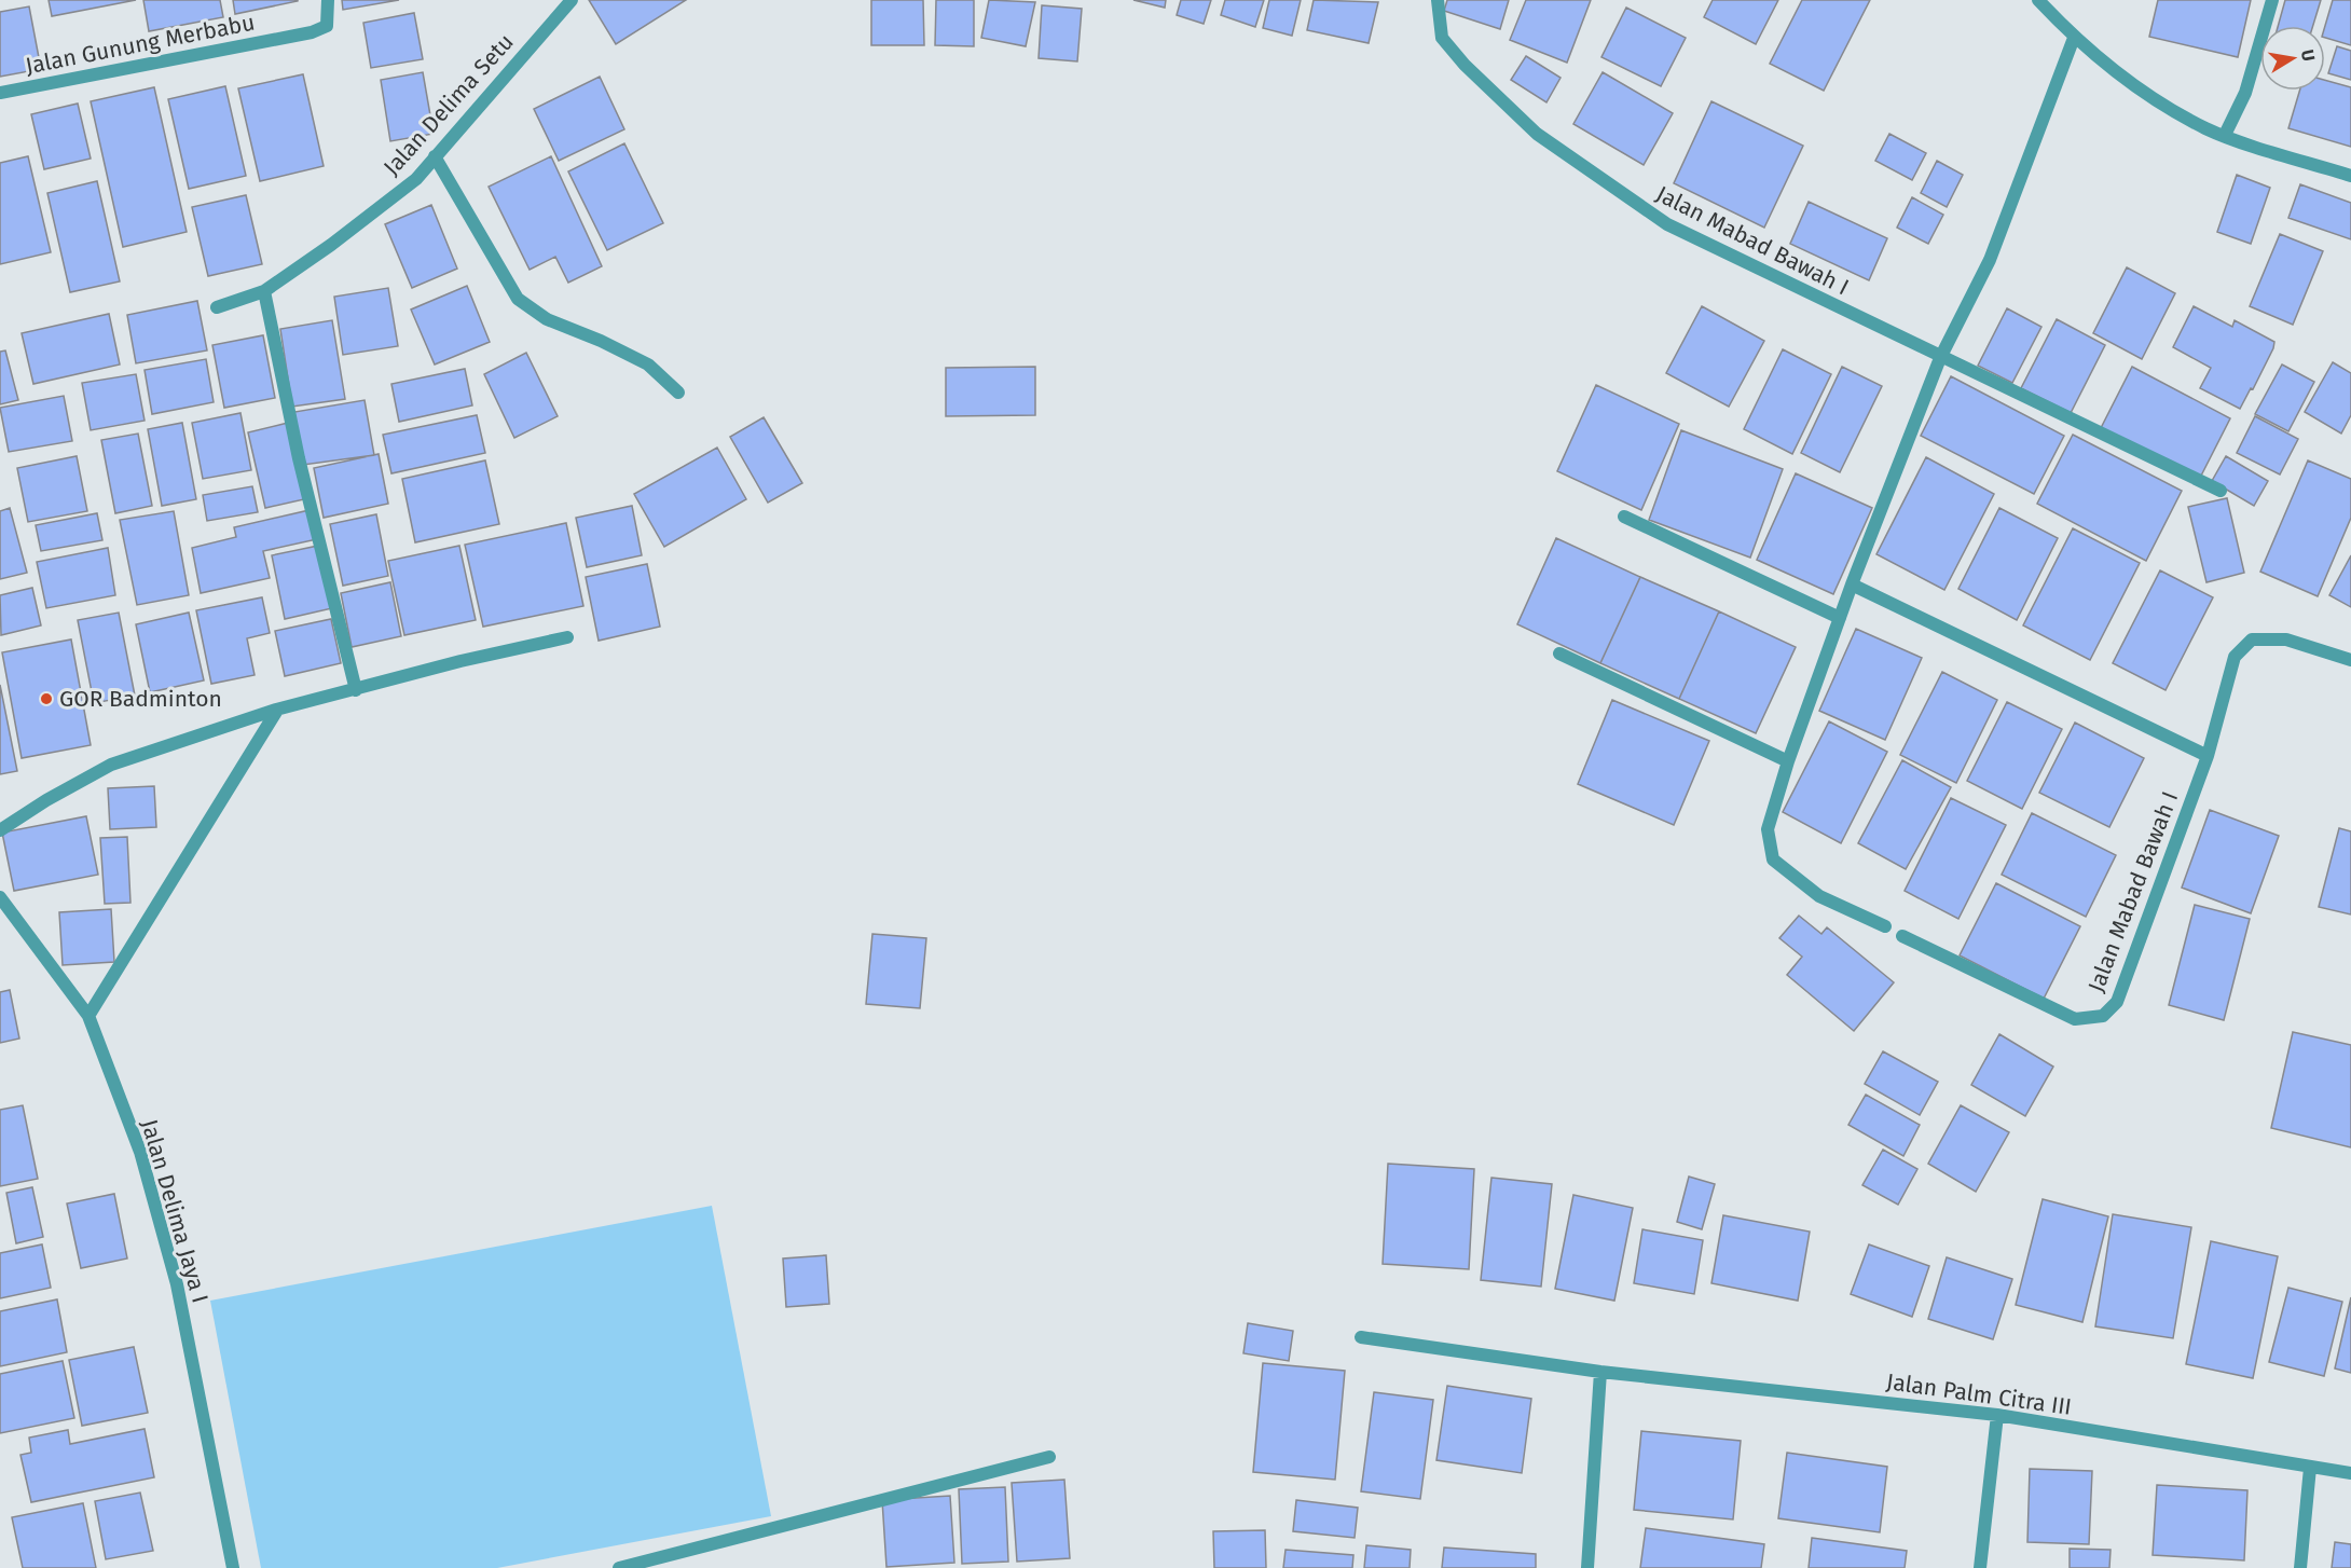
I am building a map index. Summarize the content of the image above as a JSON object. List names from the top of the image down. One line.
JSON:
{"streets":{"street":["Jalan Gunung Merbabu","Jalan Delima Setu","Jalan Mabad Bawah I","Jalan Delima Jaya I","Jalan Palm Citra III"]},"places":["GOR Badminton"],"north":"right"}
